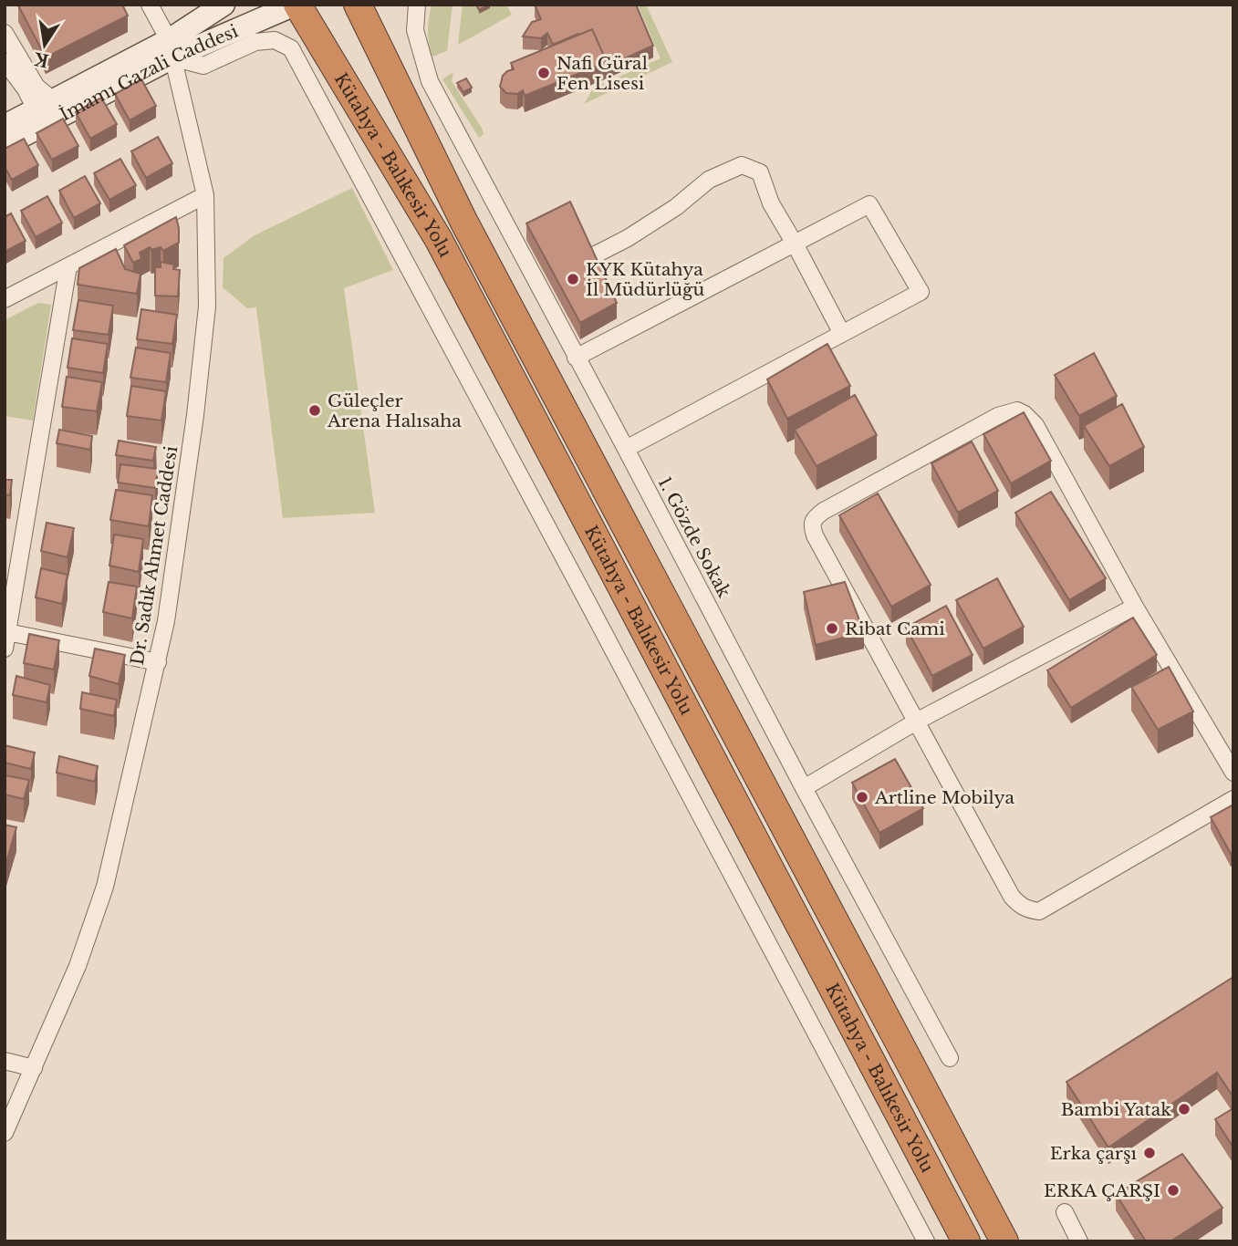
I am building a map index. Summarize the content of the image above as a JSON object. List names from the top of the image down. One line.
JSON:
{"streets":{"highway":["Kütahya - Balıkesir Yolu"],"main road":["İmamı Gazali Caddesi"],"street":["1. Gözde Sokak","Dr. Sadık Ahmet Caddesi"]},"crossings":[["İmamı Gazali Caddesi","Kütahya - Balıkesir Yolu"],["İmamı Gazali Caddesi","Dr. Sadık Ahmet Caddesi"]],"places":["Nafi Güral Fen Lisesi","KYK Kütahya İl Müdürlüğü","Güleçler Arena Halısaha","Ribat Cami","Artline Mobilya","Bambi Yatak","Erka çarşı","ERKA ÇARŞI"],"north":"bottom"}
